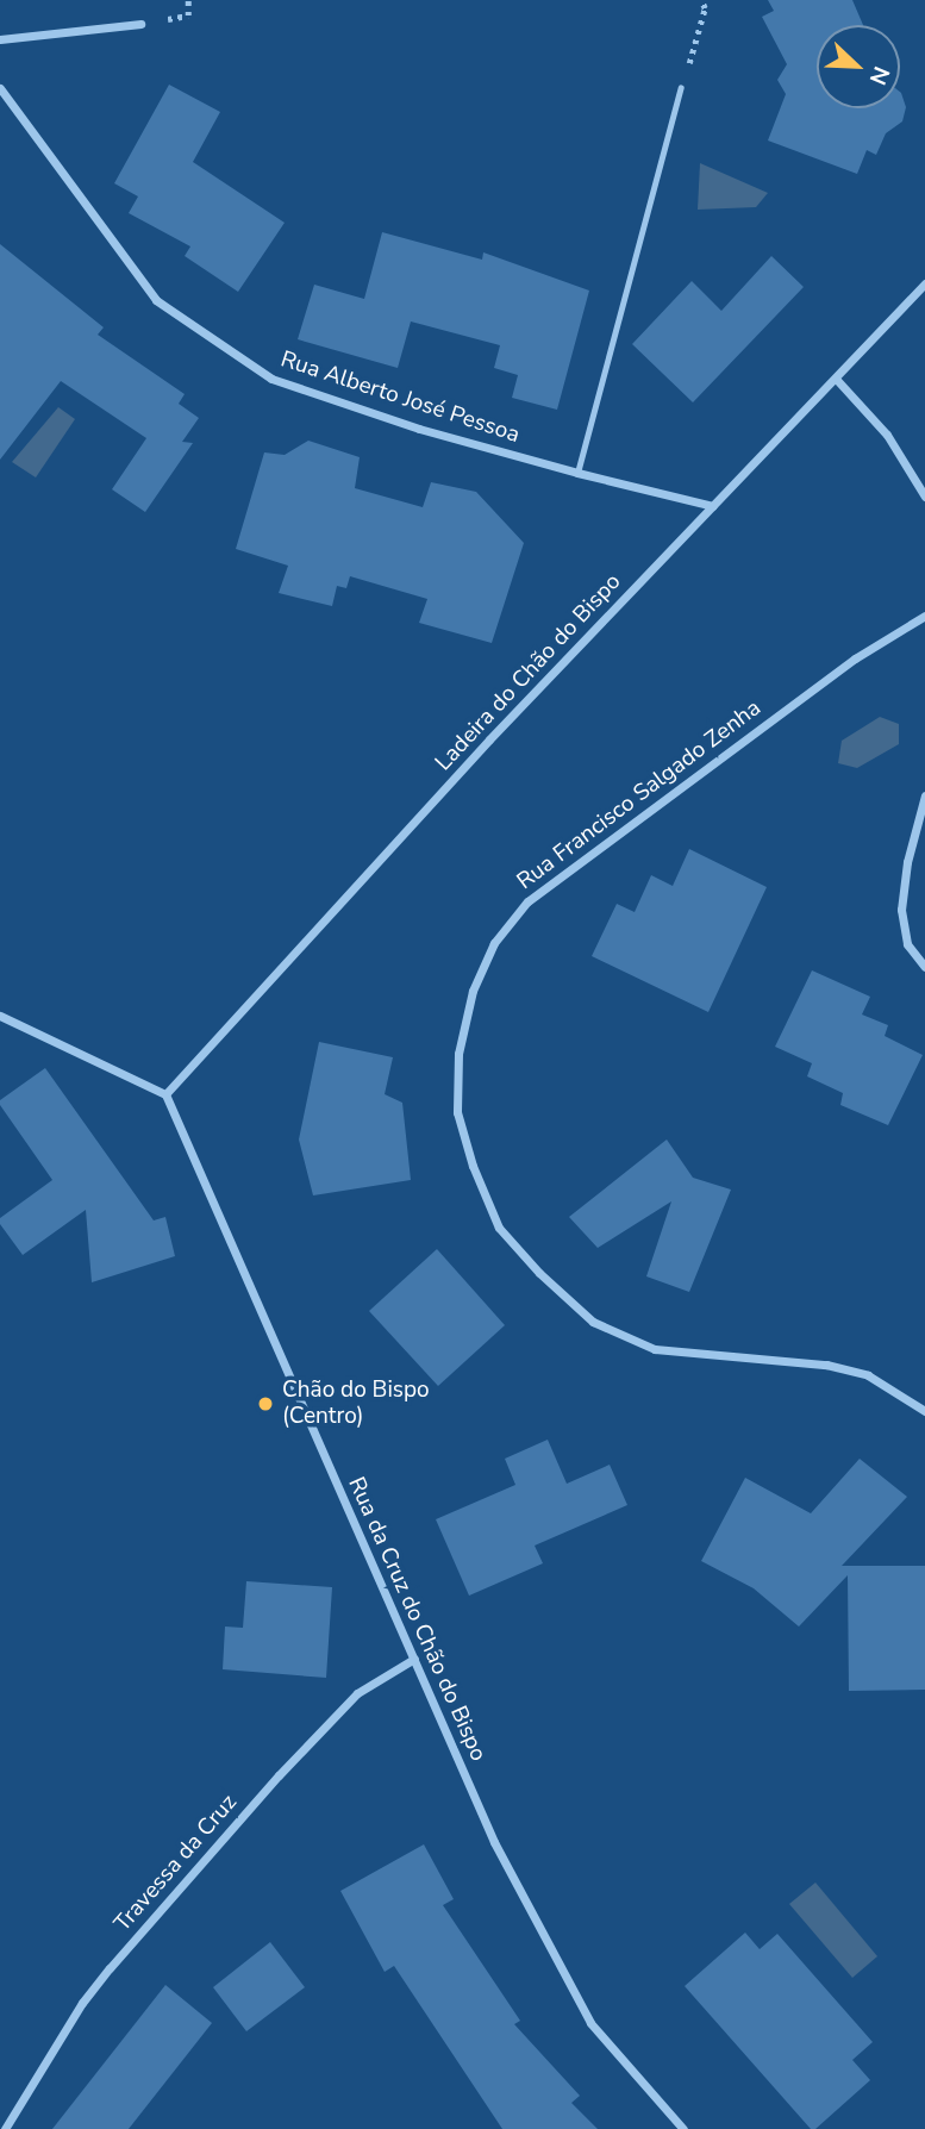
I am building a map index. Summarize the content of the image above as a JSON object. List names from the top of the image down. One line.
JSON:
{"streets":{"street":["Rua Alberto José Pessoa","Ladeira do Chão do Bispo","Rua Francisco Salgado Zenha","Rua da Cruz do Chão do Bispo","Travessa da Cruz"]},"crossings":[["Rua Alberto José Pessoa","Ladeira do Chão do Bispo"],["Ladeira do Chão do Bispo","Rua da Cruz do Chão do Bispo"],["Rua da Cruz do Chão do Bispo","Travessa da Cruz"]],"places":["Chão do Bispo (Centro)"],"north":"bottom right"}
